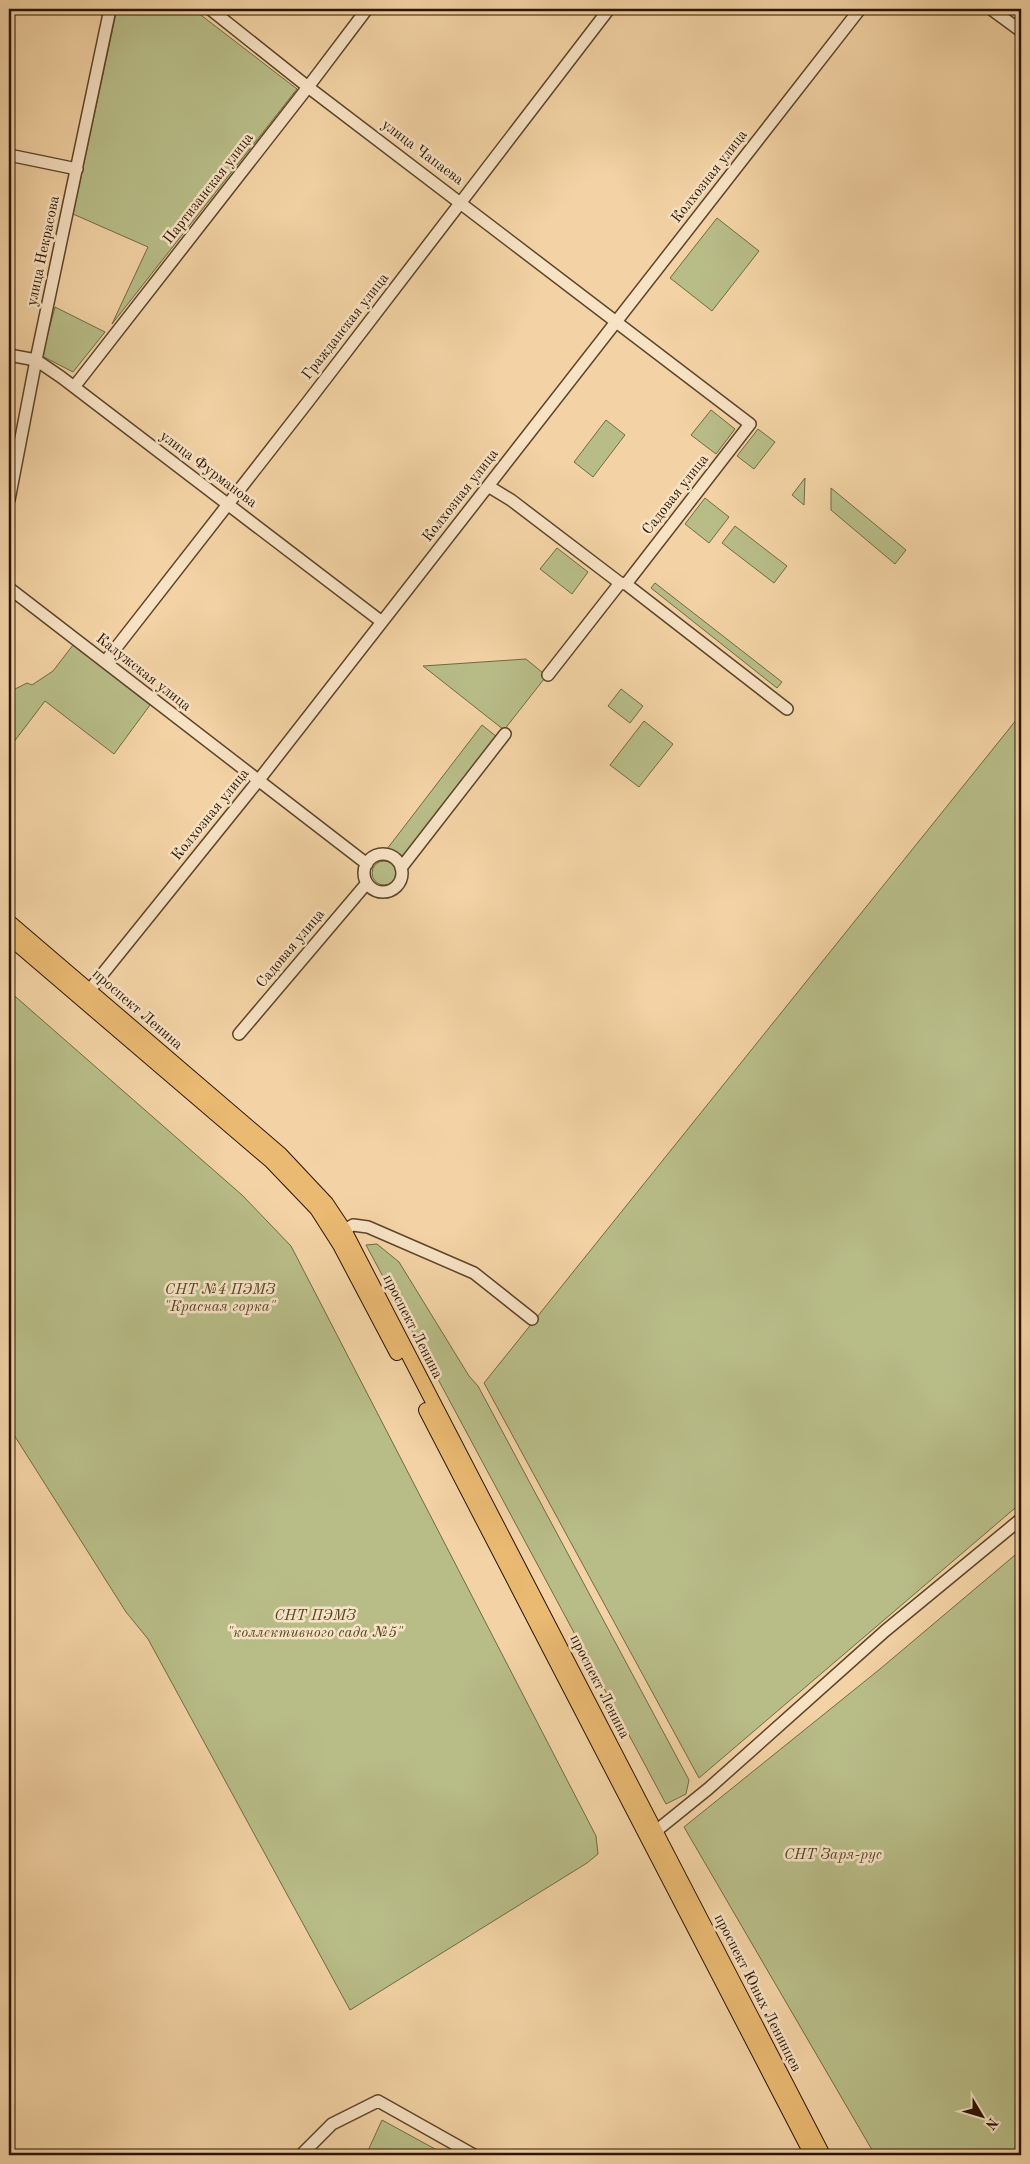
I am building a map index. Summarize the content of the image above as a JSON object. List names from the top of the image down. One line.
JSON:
{"streets":{"main road":["проспект Ленина","проспект Юных Ленинцев"],"street":["улица Чапаева","Колхозная улица","Партизанская улица","улица Некрасова","Гражданская улица","улица Фурманова","Садовая улица","Калужская улица"]},"crossings":[["улица Чапаева","Колхозная улица"],["улица Чапаева","Партизанская улица"],["улица Чапаева","Гражданская улица"],["улица Чапаева","Садовая улица"],["Колхозная улица","улица Фурманова"],["Колхозная улица","Калужская улица"],["Колхозная улица","проспект Ленина"],["Партизанская улица","улица Фурманова"],["улица Некрасова","улица Фурманова"],["Гражданская улица","улица Фурманова"],["Гражданская улица","Калужская улица"],["Садовая улица","Калужская улица"],["проспект Ленина","проспект Юных Ленинцев"]],"parks":["СНТ №4 ПЭМЗ \"Красная горка\"","СНТ ПЭМЗ \"коллективного сада №5\"","СНТ Заря-рус"],"north":"bottom right"}
